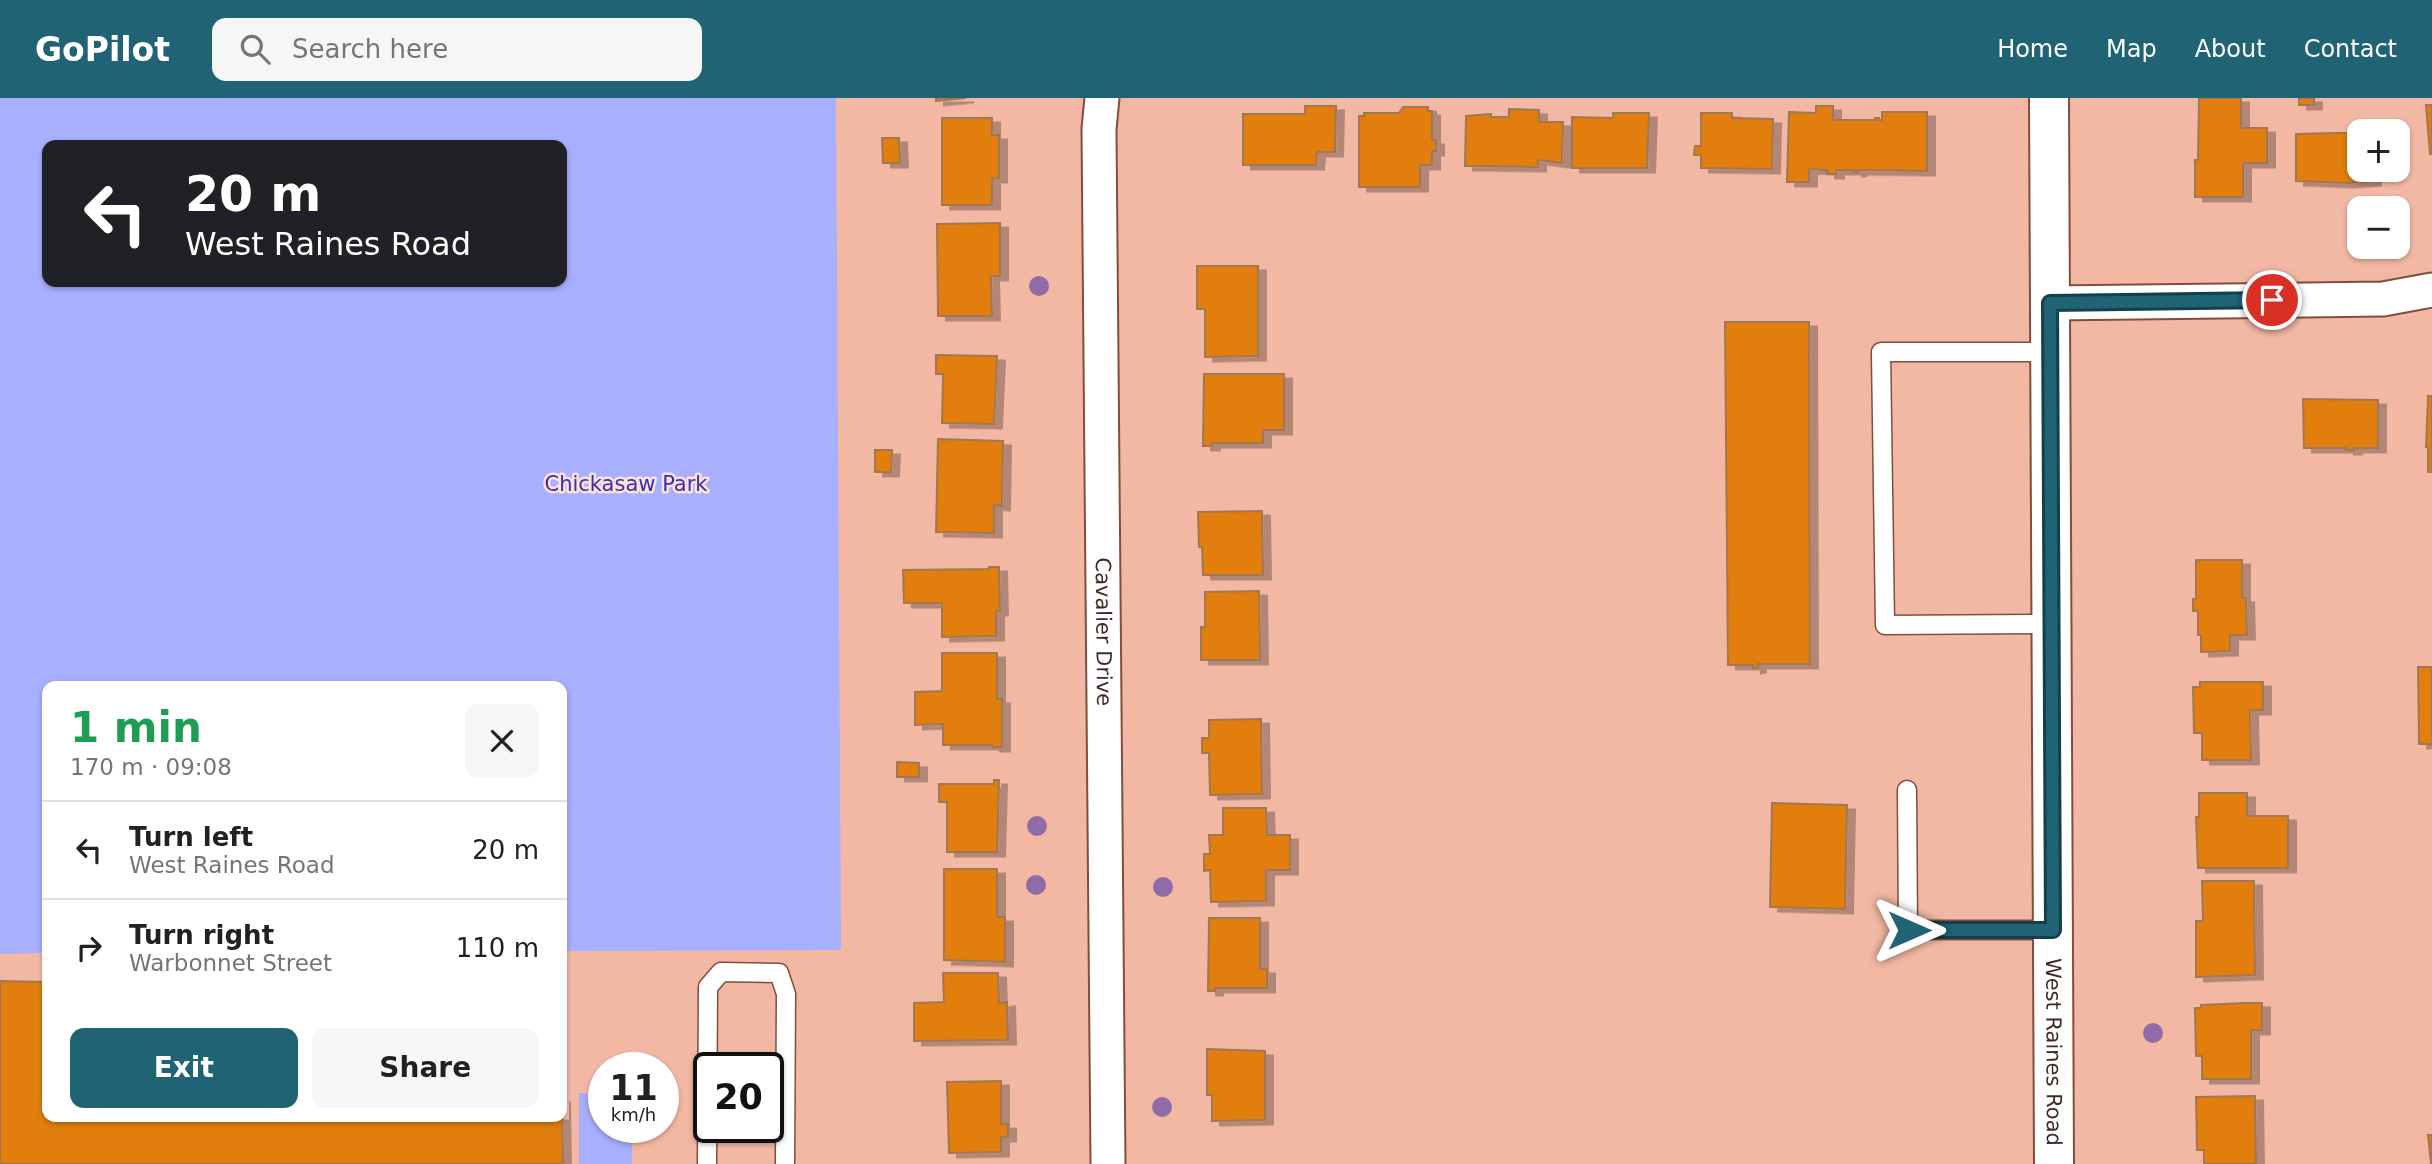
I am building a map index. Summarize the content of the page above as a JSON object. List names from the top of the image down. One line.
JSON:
{"streets":{"main road":["West Raines Road"],"street":["Cavalier Drive"]},"parks":["Chickasaw Park"],"page":{"header":"GoPilot","search":"Search here","nav":["Home","Map","About","Contact"],"map_buttons":["+","−"],"turn":["20 m","West Raines Road"],"heading":["1 min","170 m · 09:08"],"list":[{"name":"Turn left","note":"West Raines Road","value":"20 m"},{"name":"Turn right","note":"Warbonnet Street","value":"110 m"}],"buttons":["Exit","Share"],"speed":"11 km/h","limit":"20"}}
